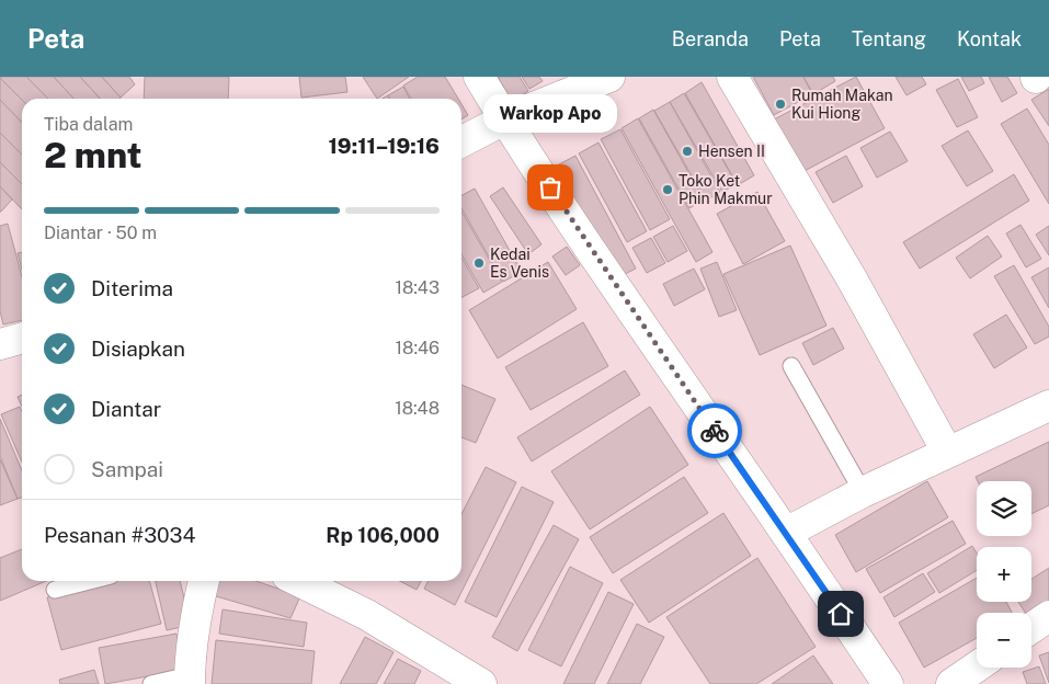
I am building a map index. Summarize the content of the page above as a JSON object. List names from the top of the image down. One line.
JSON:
{"places":["Rumah Makan Kui Hiong","Hensen II","Warkop Apo","Toko Ket Phin Makmur","Kedai Es Venis"],"page":{"header":"Peta","nav":["Beranda","Peta","Tentang","Kontak"],"bubble":"Warkop Apo","heading":["2 mnt","Tiba dalam","19:11–19:16"],"panel":["Pesanan #3034","Rp 106,000"],"bar":"Diantar · 50 m","list":[["Diterima","18:43"],["Disiapkan","18:46"],["Diantar","18:48"],"Sampai"],"map_buttons":["+","−"]}}
